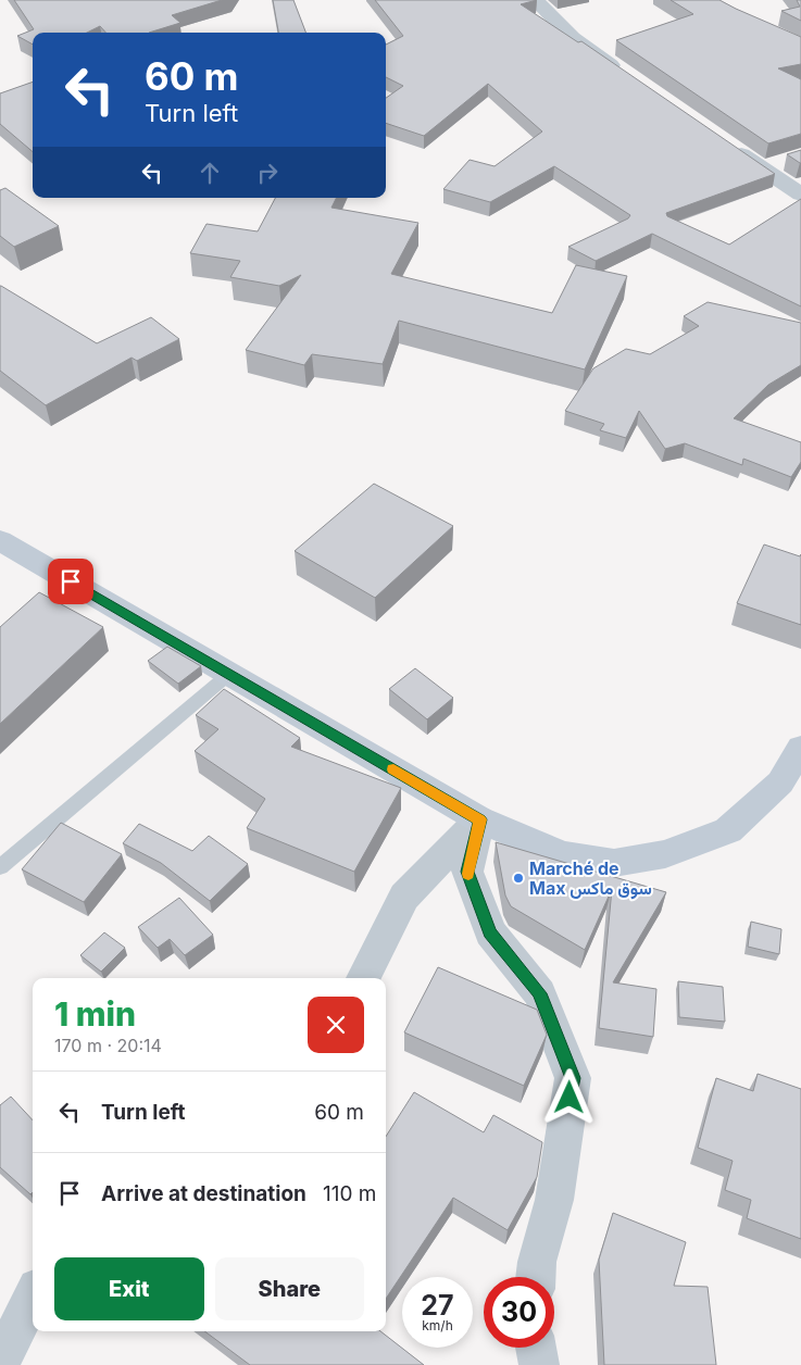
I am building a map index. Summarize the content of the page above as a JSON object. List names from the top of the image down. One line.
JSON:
{"places":["Marché de Max سوق ماكس"],"page":{"turn":["60 m","Turn left"],"heading":["1 min","170 m · 20:14"],"list":[{"name":"Turn left","value":"60 m"},{"name":"Arrive at destination","value":"110 m"}],"buttons":["Exit","Share"],"speed":"27 km/h","limit":"30"}}
